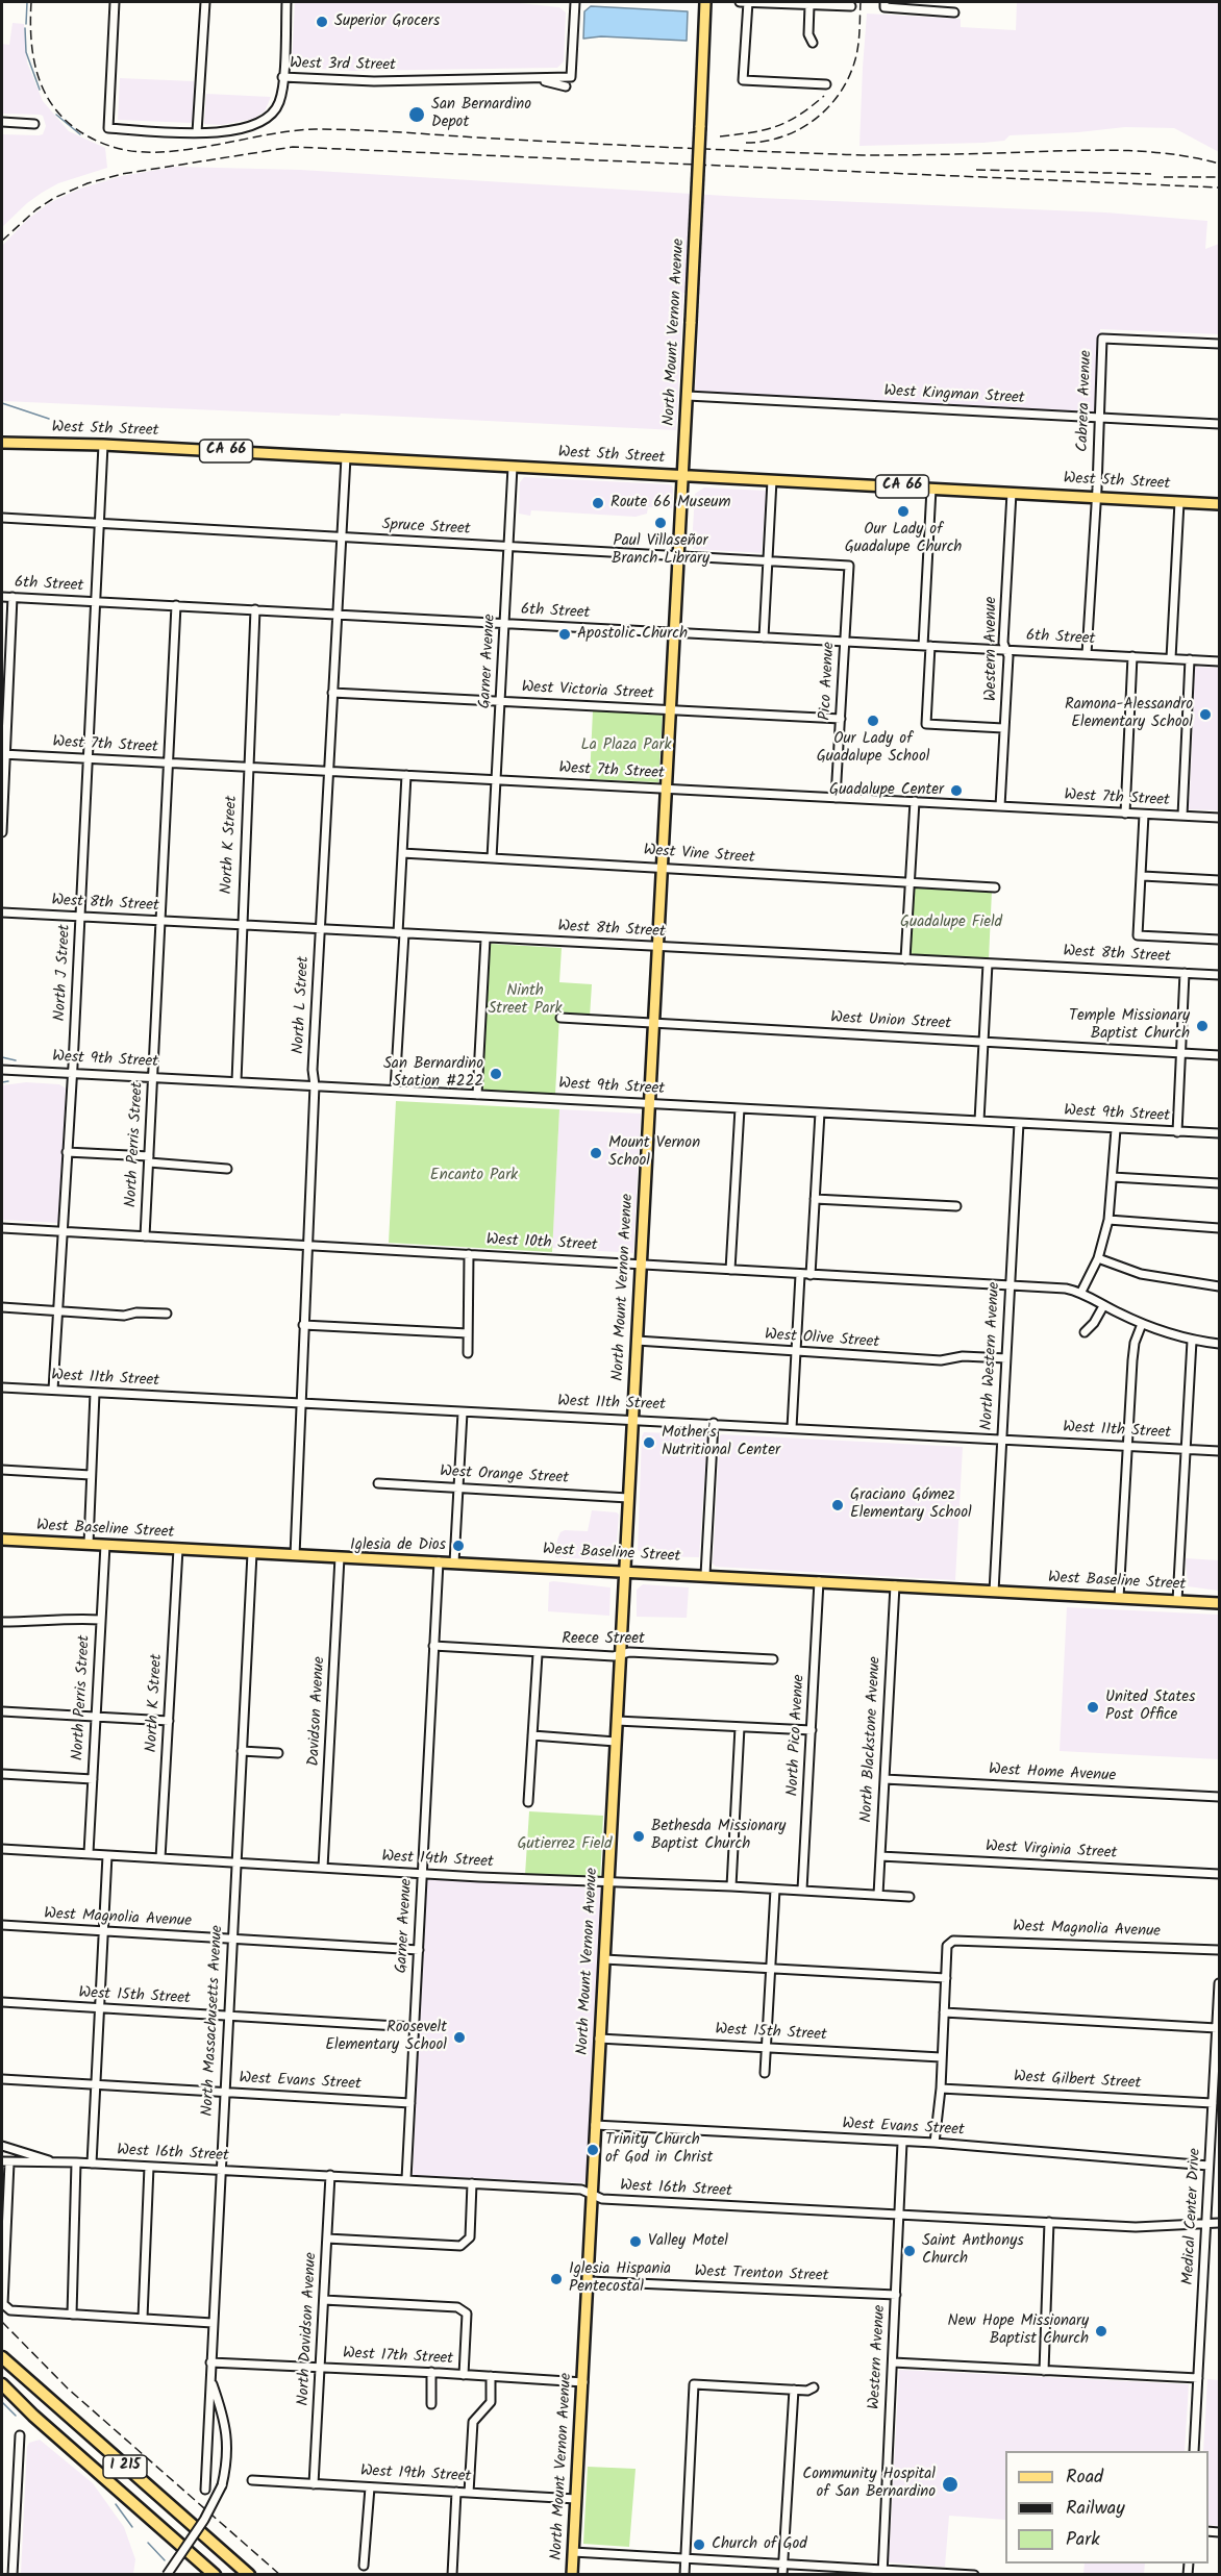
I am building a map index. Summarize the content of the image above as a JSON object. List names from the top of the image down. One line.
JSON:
{"streets":{"highway":["I 215"],"main road":["North Mount Vernon Avenue","West 5th Street","CA 66","West Baseline Street"],"street":["West 3rd Street","West Kingman Street","Cabrera Avenue","Spruce Street","6th Street","Western Avenue","Garner Avenue","Pico Avenue","West Victoria Street","West 7th Street","North K Street","West Vine Street","West 8th Street","North J Street","North L Street","West Union Street","West 9th Street","North Perris Street","West 10th Street","West Olive Street","North Western Avenue","West 11th Street","West Orange Street","Reece Street","Davidson Avenue","North Pico Avenue","North Blackstone Avenue","West Home Avenue","West Virginia Street","West 14th Street","West Magnolia Avenue","West 15th Street","North Massachusetts Avenue","West Gilbert Street","West Evans Street","West 16th Street","Medical Center Drive","West Trenton Street","North Davidson Avenue","West 17th Street","West 19th Street"]},"crossings":[["North Mount Vernon Avenue","West Kingman Street"],["North Mount Vernon Avenue","West 5th Street"],["North Mount Vernon Avenue","Spruce Street"],["North Mount Vernon Avenue","6th Street"],["North Mount Vernon Avenue","West Victoria Street"],["North Mount Vernon Avenue","West 7th Street"],["North Mount Vernon Avenue","West Vine Street"],["North Mount Vernon Avenue","West 8th Street"],["North Mount Vernon Avenue","West Union Street"],["North Mount Vernon Avenue","West 9th Street"],["North Mount Vernon Avenue","West 10th Street"],["North Mount Vernon Avenue","West Olive Street"],["North Mount Vernon Avenue","West 11th Street"],["North Mount Vernon Avenue","West Orange Street"],["North Mount Vernon Avenue","West Baseline Street"],["North Mount Vernon Avenue","Reece Street"],["North Mount Vernon Avenue","West 14th Street"],["North Mount Vernon Avenue","West 15th Street"],["North Mount Vernon Avenue","West Evans Street"],["North Mount Vernon Avenue","West 16th Street"],["North Mount Vernon Avenue","West Trenton Street"],["North Mount Vernon Avenue","West 17th Street"],["North Mount Vernon Avenue","West 19th Street"],["West Kingman Street","Cabrera Avenue"],["Cabrera Avenue","West 5th Street"],["Cabrera Avenue","6th Street"],["West 5th Street","Western Avenue"],["West 5th Street","Garner Avenue"],["West 5th Street","North J Street"],["West 5th Street","North L Street"],["Spruce Street","Garner Avenue"],["Spruce Street","Pico Avenue"],["Spruce Street","North J Street"],["Spruce Street","North L Street"],["6th Street","Western Avenue"],["6th Street","Garner Avenue"],["6th Street","Pico Avenue"],["6th Street","North K Street"],["6th Street","North J Street"],["6th Street","North L Street"],["6th Street","North Perris Street"],["Western Avenue","West 7th Street"],["Western Avenue","West Evans Street"],["Western Avenue","West 16th Street"],["Western Avenue","West Trenton Street"],["Garner Avenue","West Victoria Street"],["Garner Avenue","West 7th Street"],["Garner Avenue","West Vine Street"],["Garner Avenue","West Baseline Street"],["Garner Avenue","Reece Street"],["Garner Avenue","West 14th Street"],["Garner Avenue","West Magnolia Avenue"],["Garner Avenue","West 15th Street"],["Garner Avenue","West Evans Street"],["Garner Avenue","West 16th Street"],["Pico Avenue","West Victoria Street"],["Pico Avenue","West 7th Street"],["West Victoria Street","North L Street"],["West 7th Street","North K Street"],["West 7th Street","North J Street"],["West 7th Street","North L Street"],["West 7th Street","North Perris Street"],["North K Street","West 8th Street"],["North K Street","West 9th Street"],["North K Street","West Baseline Street"],["North K Street","West 14th Street"],["West 8th Street","North J Street"],["West 8th Street","North L Street"],["West 8th Street","North Perris Street"],["North J Street","West 9th Street"],["North J Street","West 10th Street"],["North J Street","West 11th Street"],["North L Street","West 9th Street"],["North L Street","West 10th Street"],["North L Street","West 11th Street"],["North L Street","West Baseline Street"],["West 9th Street","North Perris Street"],["West 9th Street","North Western Avenue"],["North Perris Street","West 10th Street"],["North Perris Street","West Baseline Street"],["North Perris Street","West 14th Street"],["West 10th Street","North Western Avenue"],["West Olive Street","North Western Avenue"],["North Western Avenue","West 11th Street"],["North Western Avenue","West Baseline Street"],["West Baseline Street","Davidson Avenue"],["West Baseline Street","North Pico Avenue"],["West Baseline Street","North Blackstone Avenue"],["West Baseline Street","North Massachusetts Avenue"],["Davidson Avenue","West 14th Street"],["North Pico Avenue","West 14th Street"],["North Blackstone Avenue","West Home Avenue"],["North Blackstone Avenue","West Virginia Street"],["North Blackstone Avenue","West 14th Street"],["West 14th Street","North Massachusetts Avenue"],["West Magnolia Avenue","North Massachusetts Avenue"],["West 15th Street","North Massachusetts Avenue"],["North Massachusetts Avenue","West Evans Street"],["North Massachusetts Avenue","West 16th Street"],["North Massachusetts Avenue","West 17th Street"],["West Gilbert Street","Medical Center Drive"],["West Evans Street","Medical Center Drive"],["West 16th Street","Medical Center Drive"],["West 16th Street","North Davidson Avenue"],["North Davidson Avenue","West 17th Street"],["North Davidson Avenue","West 19th Street"]],"parks":["La Plaza Park","Guadalupe Field","Ninth Street Park","Encanto Park","Gutierrez Field"],"places":["Superior Grocers","San Bernardino Depot","Route 66 Museum","Our Lady of Guadalupe Church","Paul Villaseñor Branch Library","Apostolic Church","Ramona-Alessandro Elementary School","Our Lady of Guadalupe School","Guadalupe Center","Temple Missionary Baptist Church","San Bernardino Station #222","Mount Vernon School","Mother's Nutritional Center","Graciano Gómez Elementary School","Iglesia de Dios","United States Post Office","Bethesda Missionary Baptist Church","Roosevelt Elementary School","Trinity Church of God in Christ","Valley Motel","Saint Anthonys Church","Iglesia Hispania Pentecostal","New Hope Missionary Baptist Church","Community Hospital of San Bernardino","Church of God"],"legend":["Road","Railway","Park"]}
